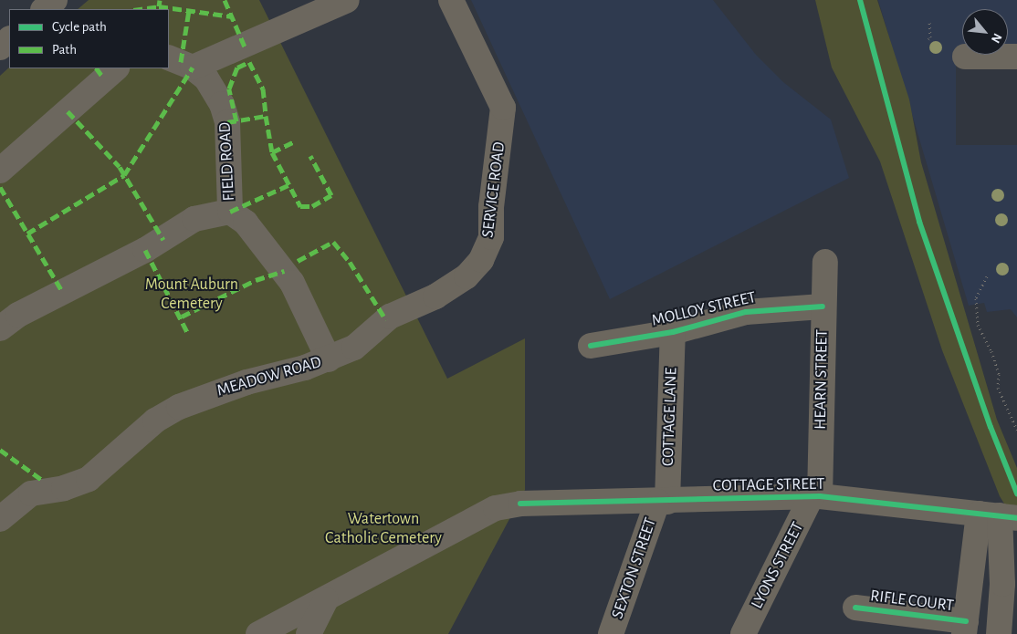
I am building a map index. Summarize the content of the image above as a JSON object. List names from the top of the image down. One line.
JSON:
{"streets":{"street":["FIELD ROAD","SERVICE ROAD","MOLLOY STREET","MEADOW ROAD","HEARN STREET","COTTAGE LANE","COTTAGE STREET","LYONS STREET","SEXTON STREET","RIFLE COURT"]},"crossings":[["FIELD ROAD","MEADOW ROAD"],["SERVICE ROAD","MEADOW ROAD"],["MOLLOY STREET","HEARN STREET"],["MOLLOY STREET","COTTAGE LANE"],["HEARN STREET","COTTAGE STREET"],["HEARN STREET","LYONS STREET"],["COTTAGE LANE","COTTAGE STREET"],["COTTAGE LANE","SEXTON STREET"],["COTTAGE STREET","LYONS STREET"],["COTTAGE STREET","SEXTON STREET"]],"parks":["Mount Auburn Cemetery","Watertown Catholic Cemetery"],"legend":["Cycle path","Path"],"north":"bottom right"}
